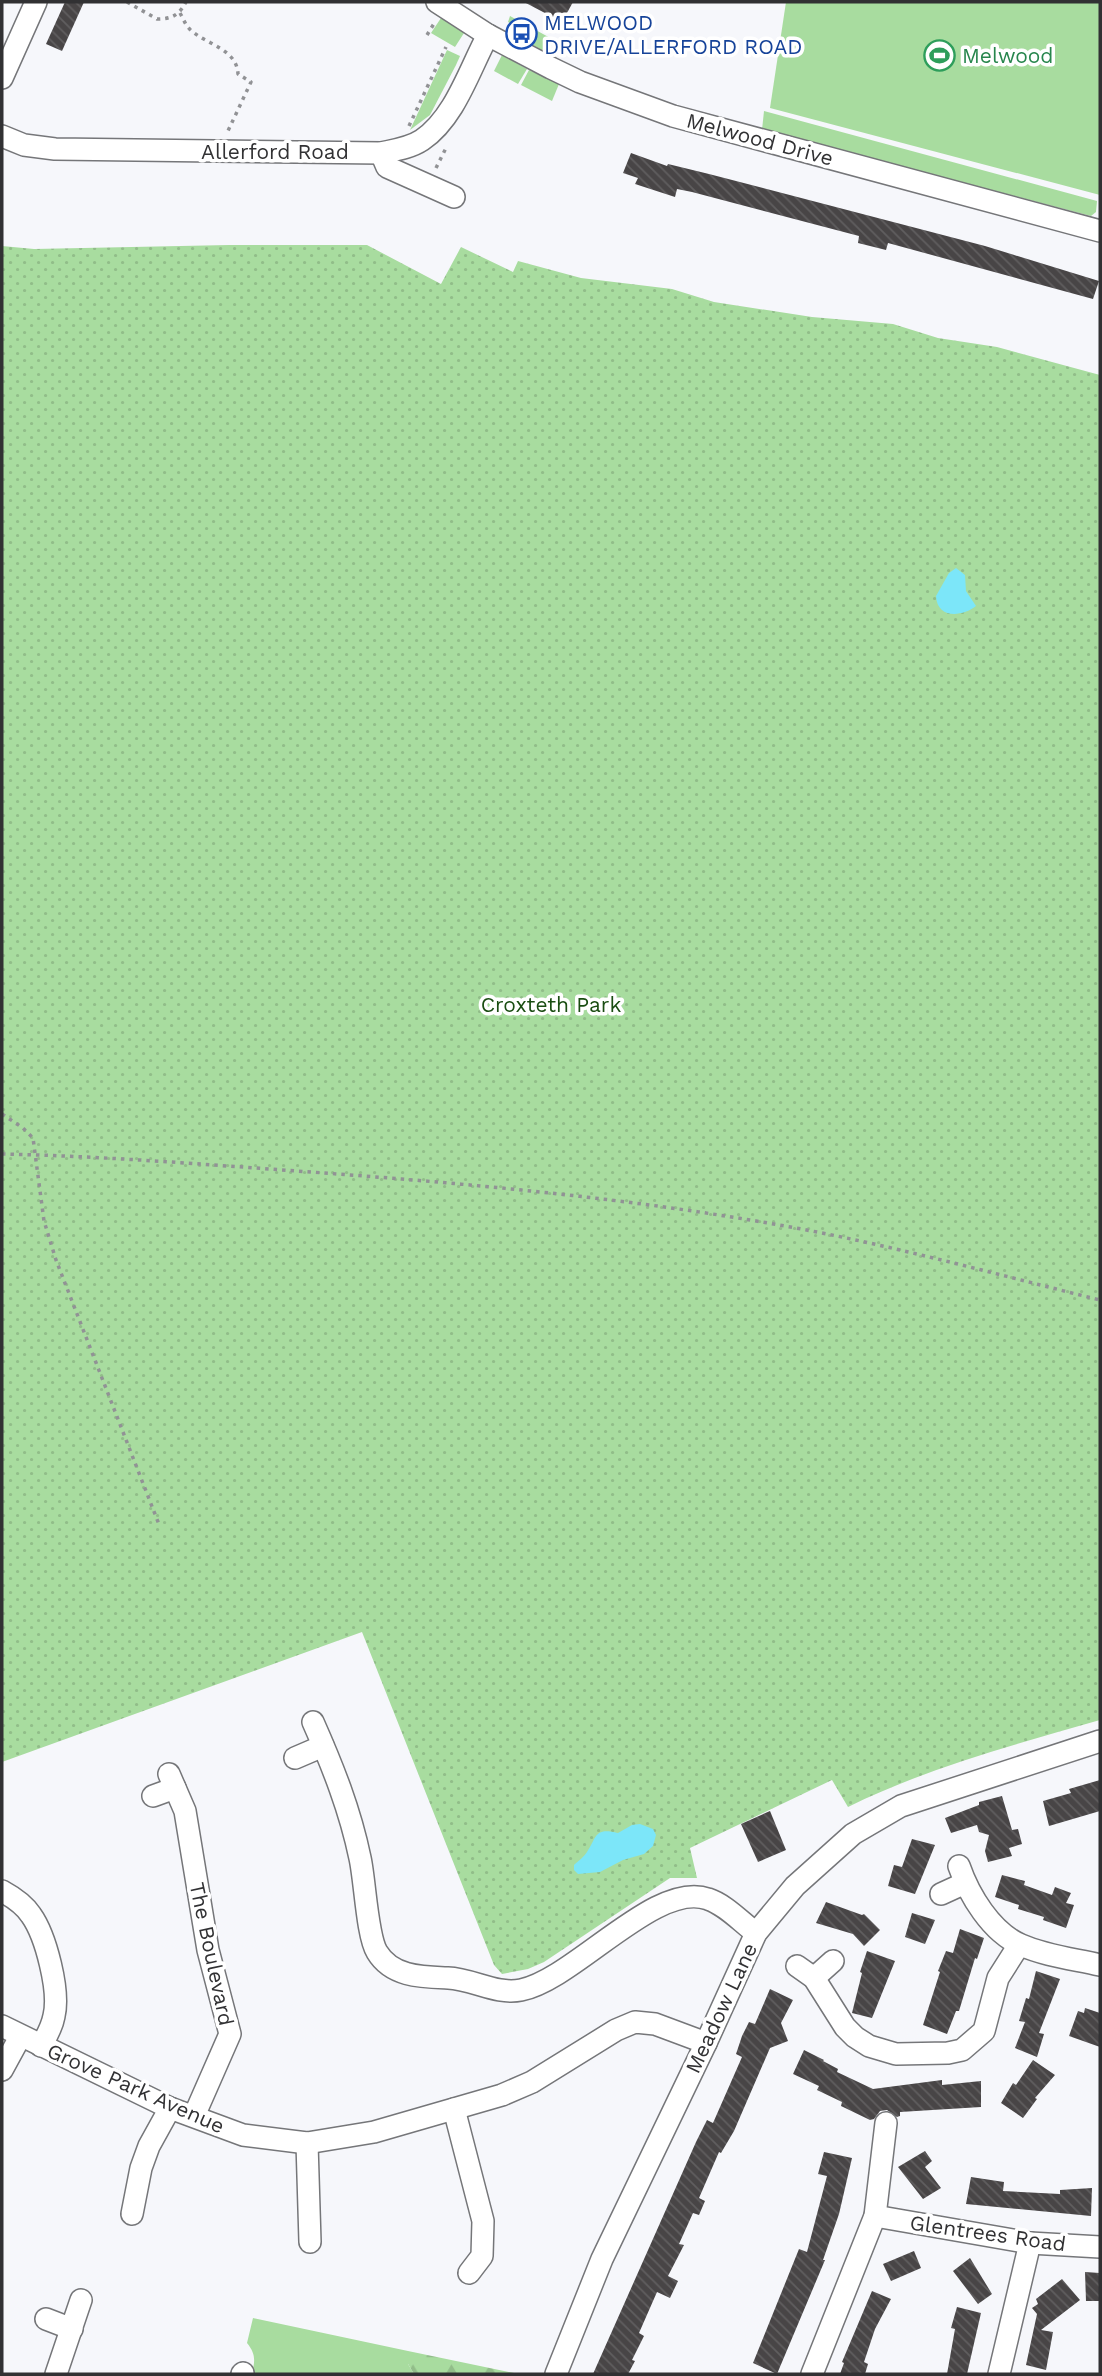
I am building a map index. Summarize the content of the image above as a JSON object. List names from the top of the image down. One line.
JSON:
{"streets":{"street":["Melwood Drive","Allerford Road","The Boulevard","Meadow Lane","Grove Park Avenue","Glentrees Road"]},"crossings":[["Melwood Drive","Allerford Road"],["The Boulevard","Grove Park Avenue"],["Meadow Lane","Grove Park Avenue"]],"parks":["Croxteth Park"],"places":{"bus stop":["MELWOOD DRIVE/ALLERFORD ROAD"],"sports":["Melwood"]}}
